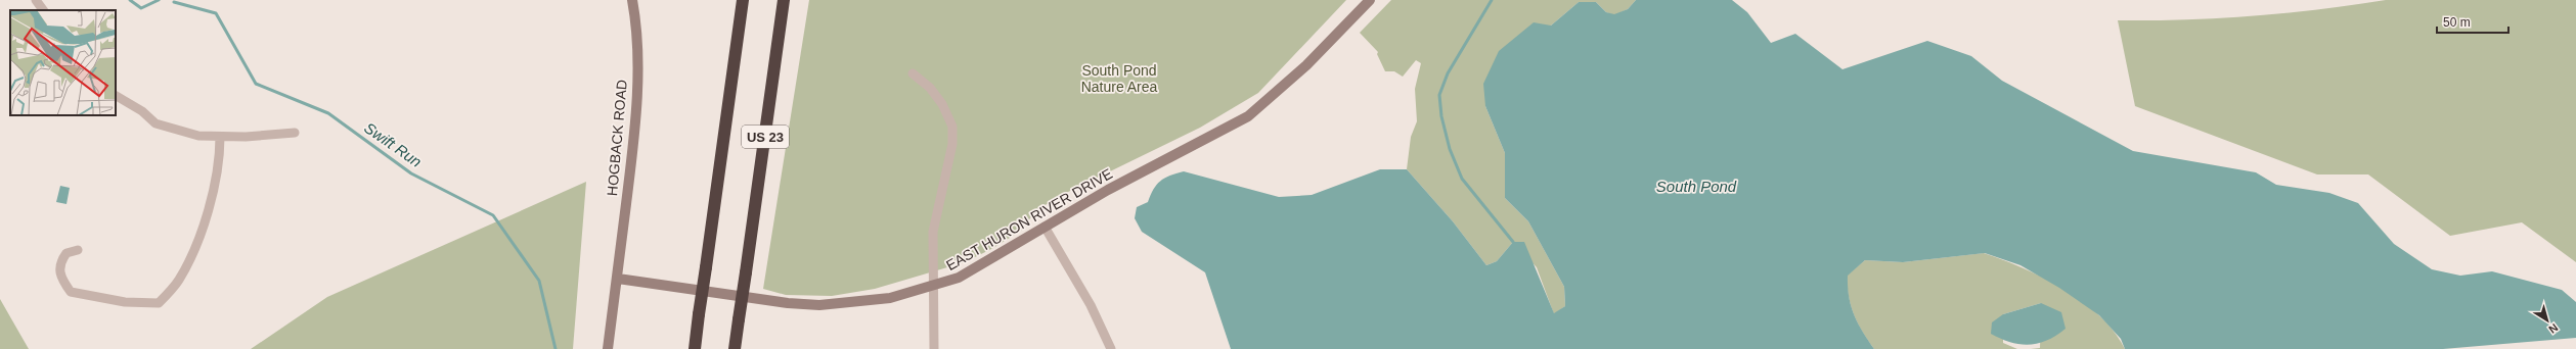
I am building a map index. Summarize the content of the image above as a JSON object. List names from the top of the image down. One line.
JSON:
{"streets":{"highway":["US 23"],"main road":["HOGBACK ROAD","EAST HURON RIVER DRIVE"]},"crossings":[["HOGBACK ROAD","EAST HURON RIVER DRIVE"]],"water":["Swift Run","South Pond"],"parks":["South Pond Nature Area"],"scale_bar":"50 m","north":"bottom right"}
